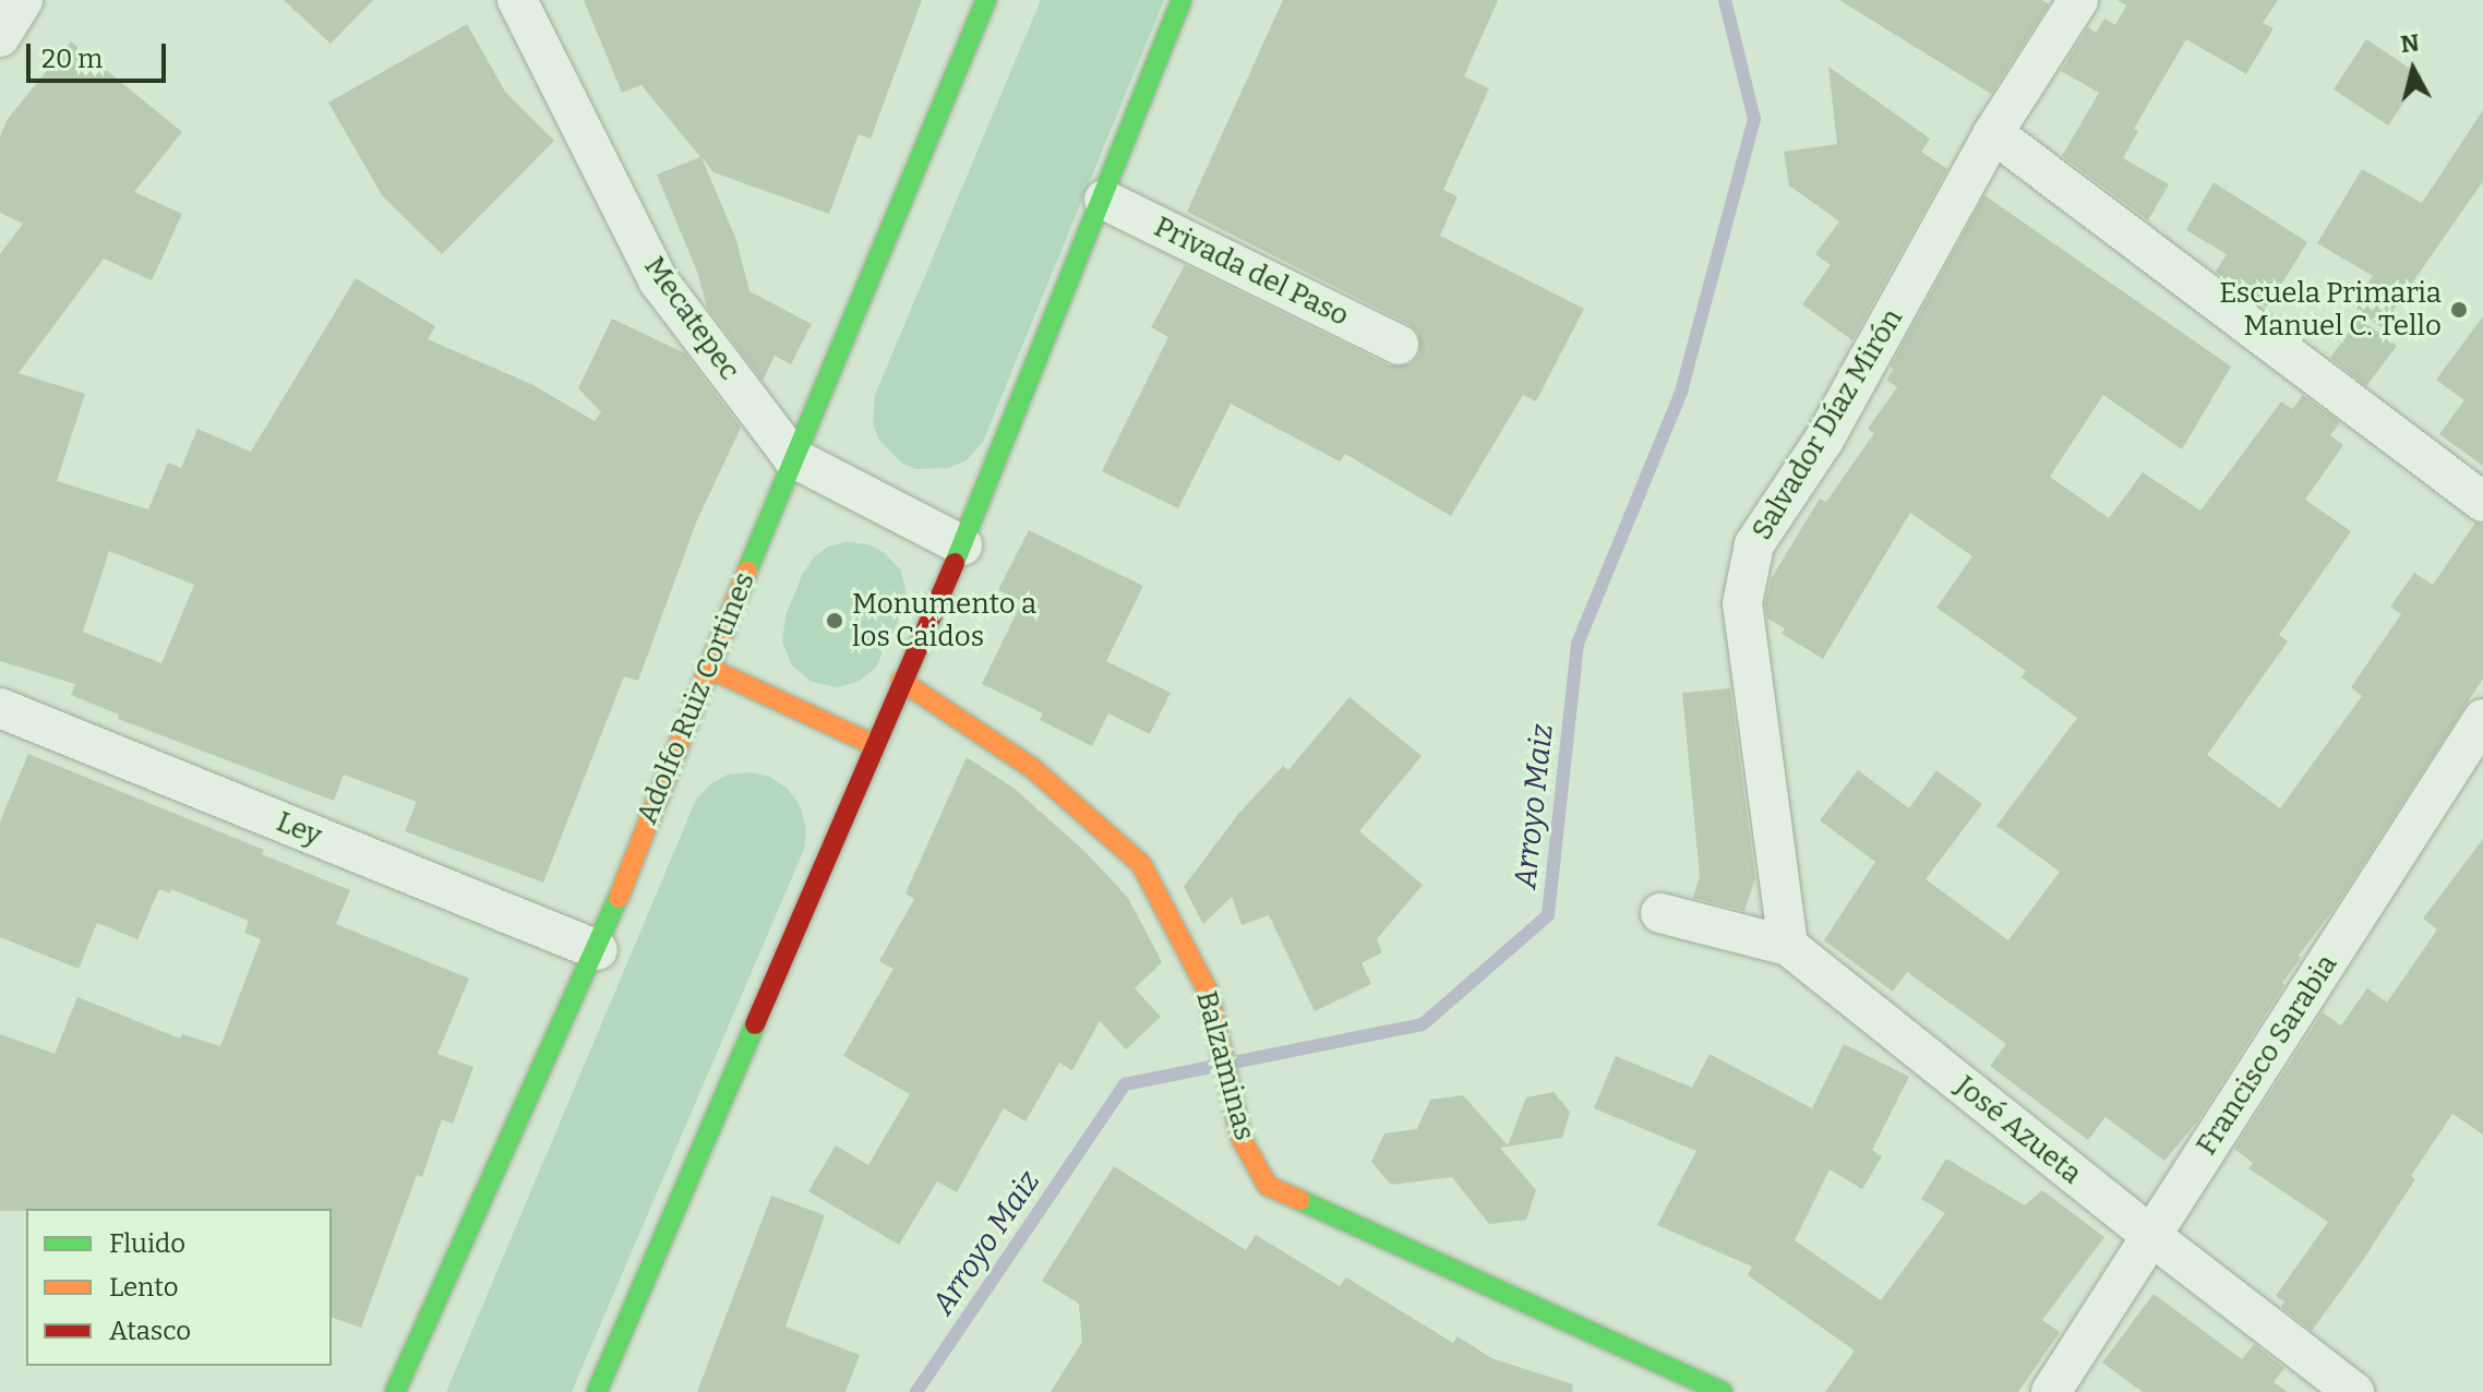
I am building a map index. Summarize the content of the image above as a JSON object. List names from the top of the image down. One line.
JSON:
{"streets":{"main road":["Adolfo Ruiz Cortines","Balzaminas"],"street":["Privada del Paso","Mecatepec","Salvador Díaz Mirón","Ley","Francisco Sarabia","José Azueta"]},"crossings":[["Mecatepec","Adolfo Ruiz Cortines"],["Salvador Díaz Mirón","José Azueta"],["Adolfo Ruiz Cortines","Ley"],["Francisco Sarabia","José Azueta"]],"water":["Arroyo Maiz"],"places":["Escuela Primaria Manuel C. Tello","Monumento a los Caidos"],"legend":["Fluido","Lento","Atasco"],"scale_bar":"20 m","north":"top"}
